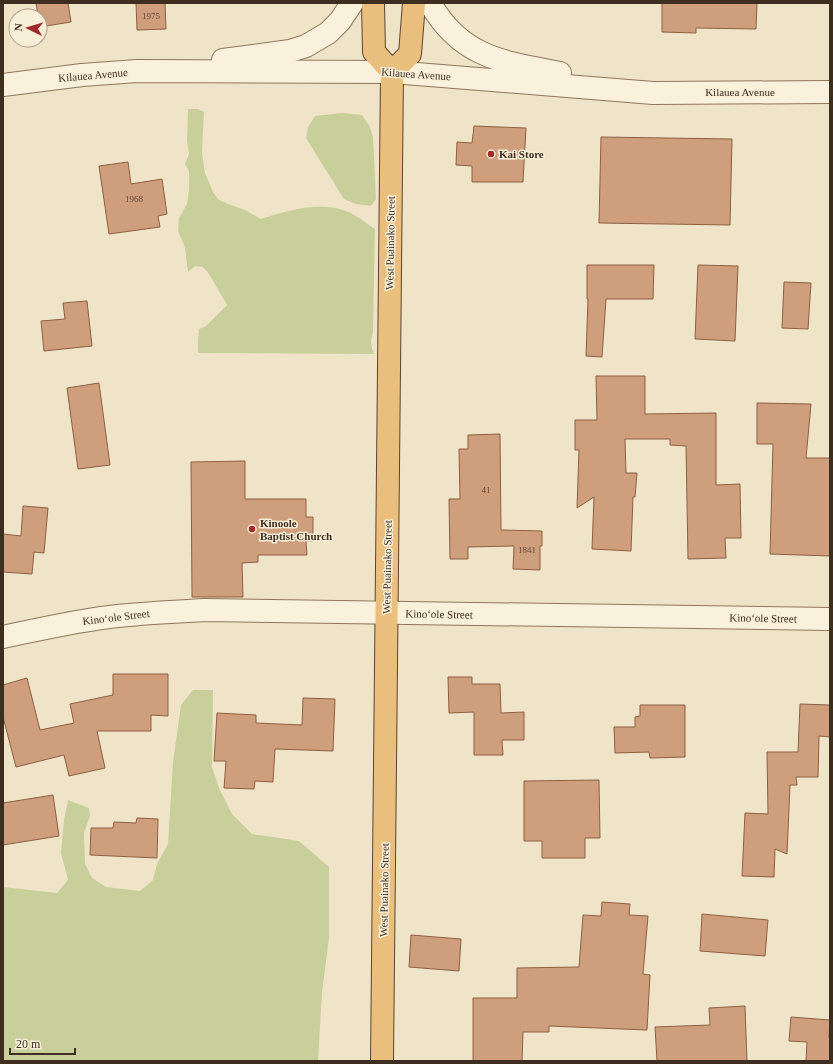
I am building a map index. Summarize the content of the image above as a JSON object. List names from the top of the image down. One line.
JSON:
{"streets":{"highway":["West Puainako Street"],"street":["Kilauea Avenue","Kinoʻole Street"]},"crossings":[["Kilauea Avenue","West Puainako Street"],["West Puainako Street","Kinoʻole Street"]],"places":["Kai Store","Kinoole Baptist Church"],"house_numbers":["1975","1968","41","1841"],"scale_bar":"20 m","north":"left"}
